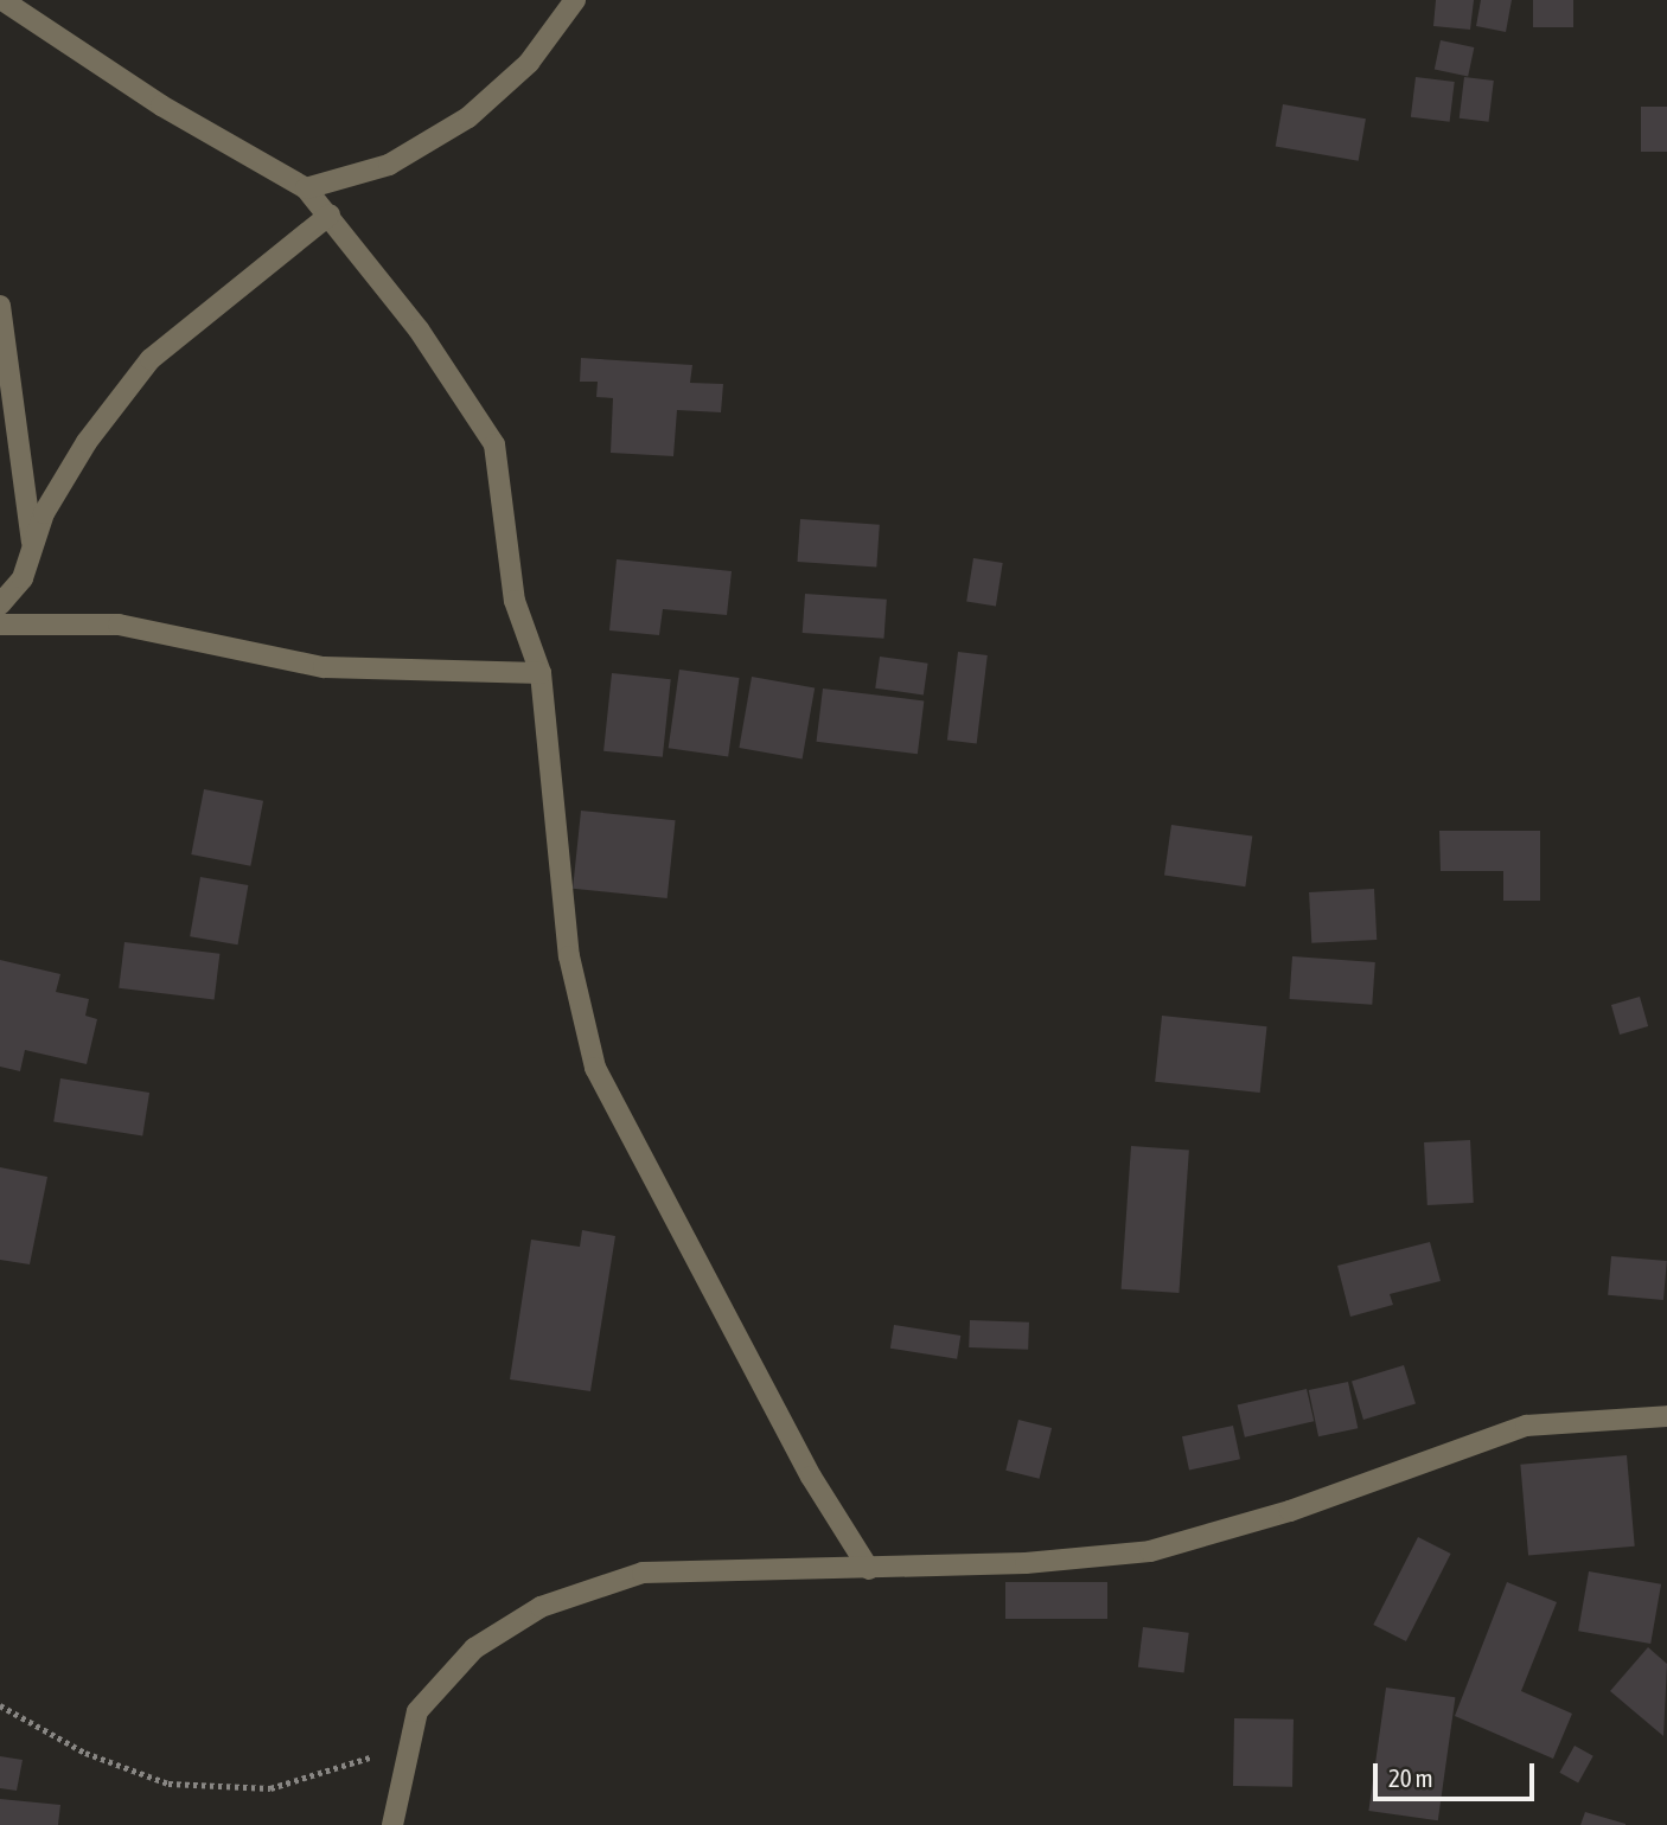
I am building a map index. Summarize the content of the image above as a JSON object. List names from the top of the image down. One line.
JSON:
{"scale_bar":"20 m"}
